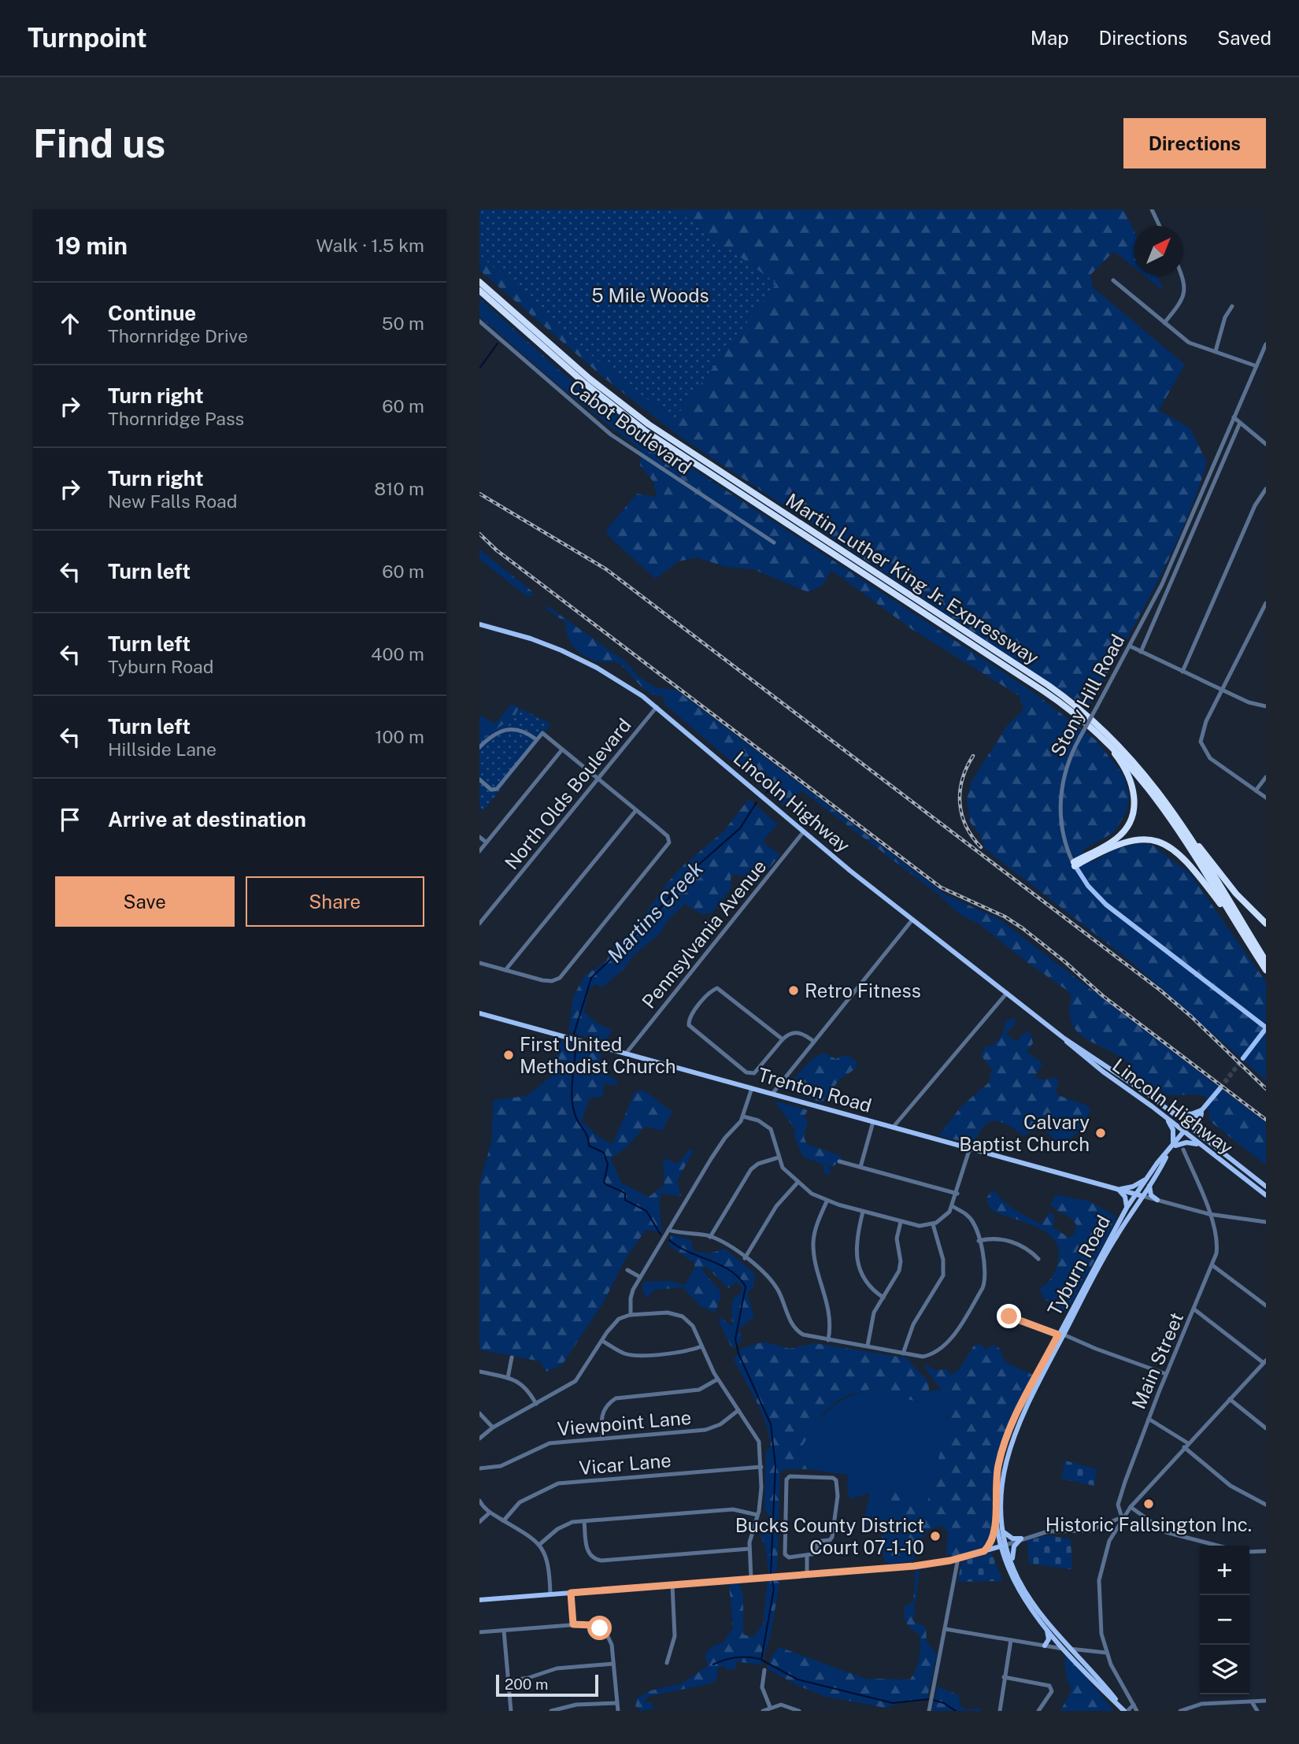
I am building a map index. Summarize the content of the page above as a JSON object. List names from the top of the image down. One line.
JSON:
{"streets":{"highway":["Martin Luther King Jr. Expressway"],"main road":["Stony Hill Road","Lincoln Highway","Trenton Road","Tyburn Road"],"street":["Cabot Boulevard","North Olds Boulevard","Pennsylvania Avenue","Main Street","Viewpoint Lane","Vicar Lane"]},"crossings":[["North Olds Boulevard","Lincoln Highway"],["Lincoln Highway","Pennsylvania Avenue"],["Lincoln Highway","Tyburn Road"],["Pennsylvania Avenue","Trenton Road"],["Trenton Road","Tyburn Road"]],"water":["Martins Creek"],"parks":["5 Mile Woods"],"places":["Retro Fitness","First United Methodist Church","Calvary Baptist Church","Historic Fallsington Inc.","Bucks County District Court 07-1-10"],"scale_bar":"200 m","north":"top right","page":{"header":"Turnpoint","nav":["Map","Directions","Saved"],"buttons":["Directions",["Save","Share"]],"title":"Find us","heading":["19 min","Walk · 1.5 km"],"list":[["Continue","Thornridge Drive","50 m"],["Turn right","Thornridge Pass","60 m"],["Turn right","New Falls Road","810 m"],["Turn left","60 m"],["Turn left","Tyburn Road","400 m"],["Turn left","Hillside Lane","100 m"],"Arrive at destination"],"map_buttons":["+","−"],"scale":"200 m"}}
